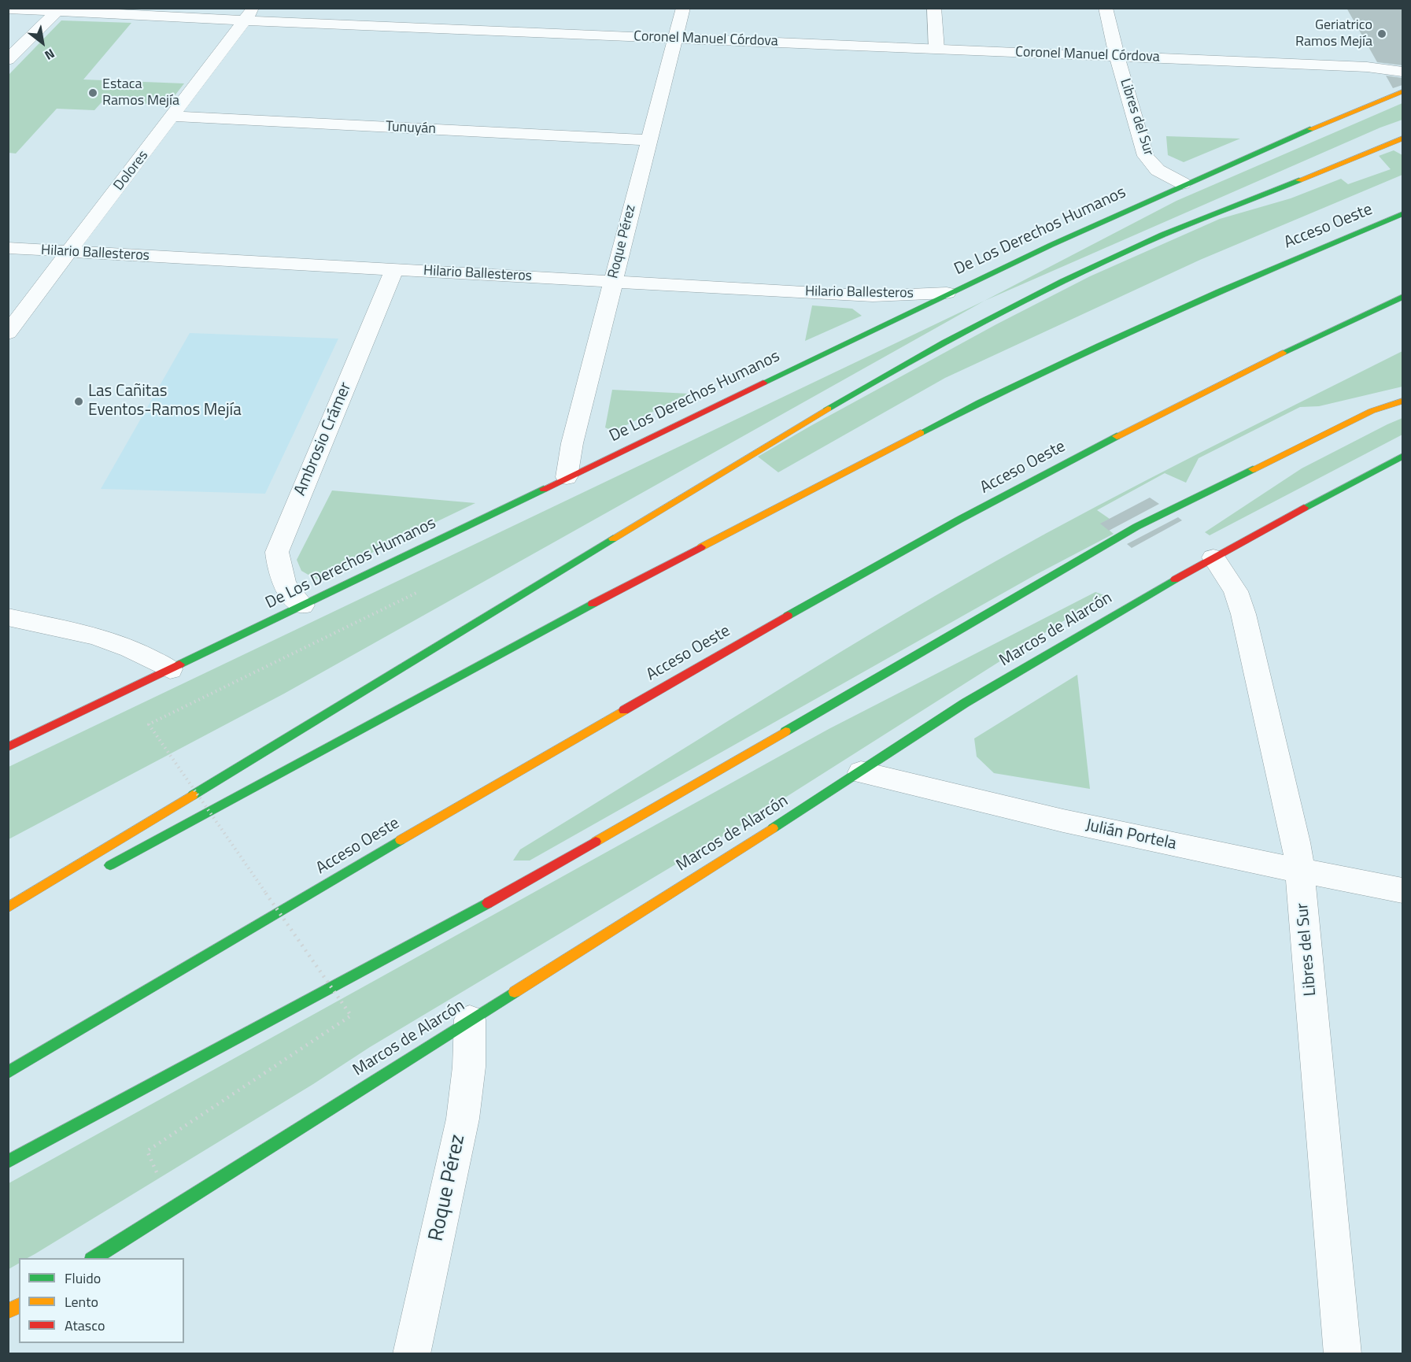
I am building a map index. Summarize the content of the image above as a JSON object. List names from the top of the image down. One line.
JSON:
{"streets":{"main road":["Acceso Oeste","De Los Derechos Humanos","Marcos de Alarcón"],"street":["Coronel Manuel Córdova","Libres del Sur","Tunuyán","Dolores","Roque Pérez","Hilario Ballesteros","Ambrosio Crámer","Julián Portela"]},"crossings":[["Coronel Manuel Córdova","Libres del Sur"],["Coronel Manuel Córdova","Dolores"],["Coronel Manuel Córdova","Roque Pérez"],["Libres del Sur","De Los Derechos Humanos"],["Libres del Sur","Marcos de Alarcón"],["Libres del Sur","Julián Portela"],["Tunuyán","Dolores"],["Tunuyán","Roque Pérez"],["Dolores","Hilario Ballesteros"],["De Los Derechos Humanos","Roque Pérez"],["De Los Derechos Humanos","Hilario Ballesteros"],["De Los Derechos Humanos","Ambrosio Crámer"],["Roque Pérez","Hilario Ballesteros"],["Roque Pérez","Marcos de Alarcón"],["Hilario Ballesteros","Ambrosio Crámer"],["Marcos de Alarcón","Julián Portela"]],"places":["Geriatrico Ramos Mejía","Estaca Ramos Mejía","Las Cañitas Eventos-Ramos Mejía"],"legend":["Fluido","Lento","Atasco"],"north":"bottom right"}
